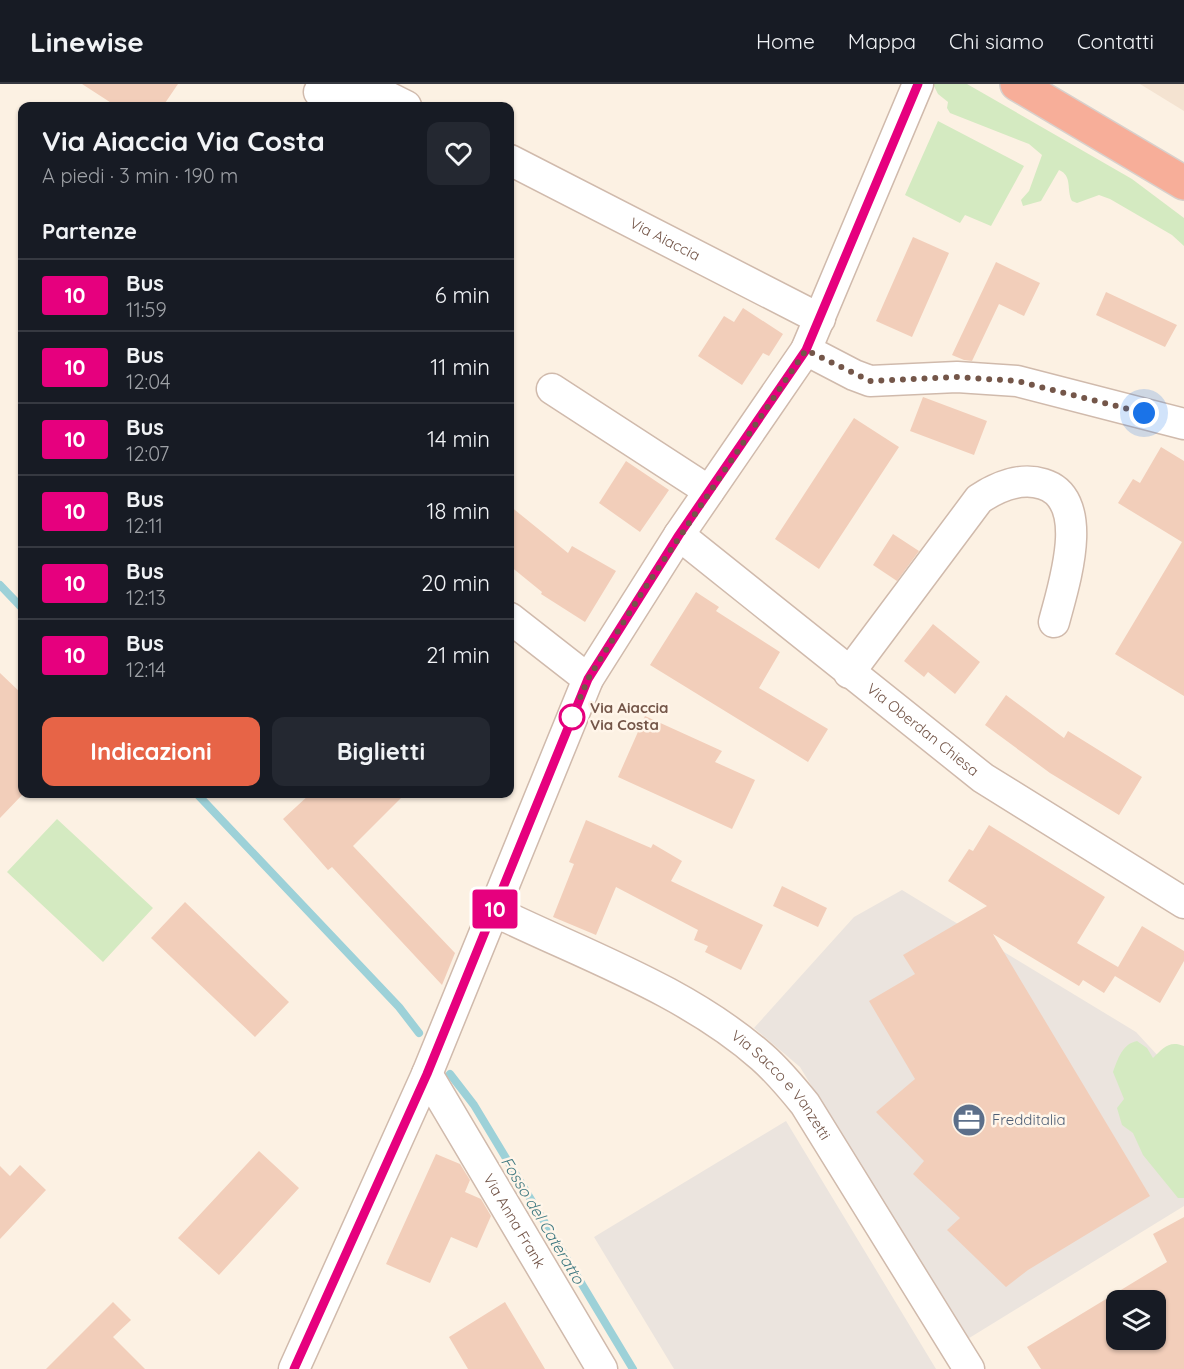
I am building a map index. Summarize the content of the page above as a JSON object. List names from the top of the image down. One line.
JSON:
{"streets":{"street":["Via Aiaccia","Via Oberdan Chiesa","Via Sacco e Vanzetti","Via Anna Frank"]},"water":["Fosso del Cateratto"],"places":{"other":["Via Aiaccia Via Costa"],"office":["Fredditalia"]},"lines":["bus line 10"],"page":{"header":"Linewise","nav":["Home","Mappa","Chi siamo","Contatti"],"on_map":"10","heading":[["Via Aiaccia Via Costa","A piedi · 3 min · 190 m"],"Partenze"],"list":[{"mark":"10","name":"Bus","note":"11:59","value":"6 min"},{"mark":"10","name":"Bus","note":"12:04","value":"11 min"},{"mark":"10","name":"Bus","note":"12:07","value":"14 min"},{"mark":"10","name":"Bus","note":"12:11","value":"18 min"},{"mark":"10","name":"Bus","note":"12:13","value":"20 min"},{"mark":"10","name":"Bus","note":"12:14","value":"21 min"}],"buttons":["Indicazioni","Biglietti"]}}
